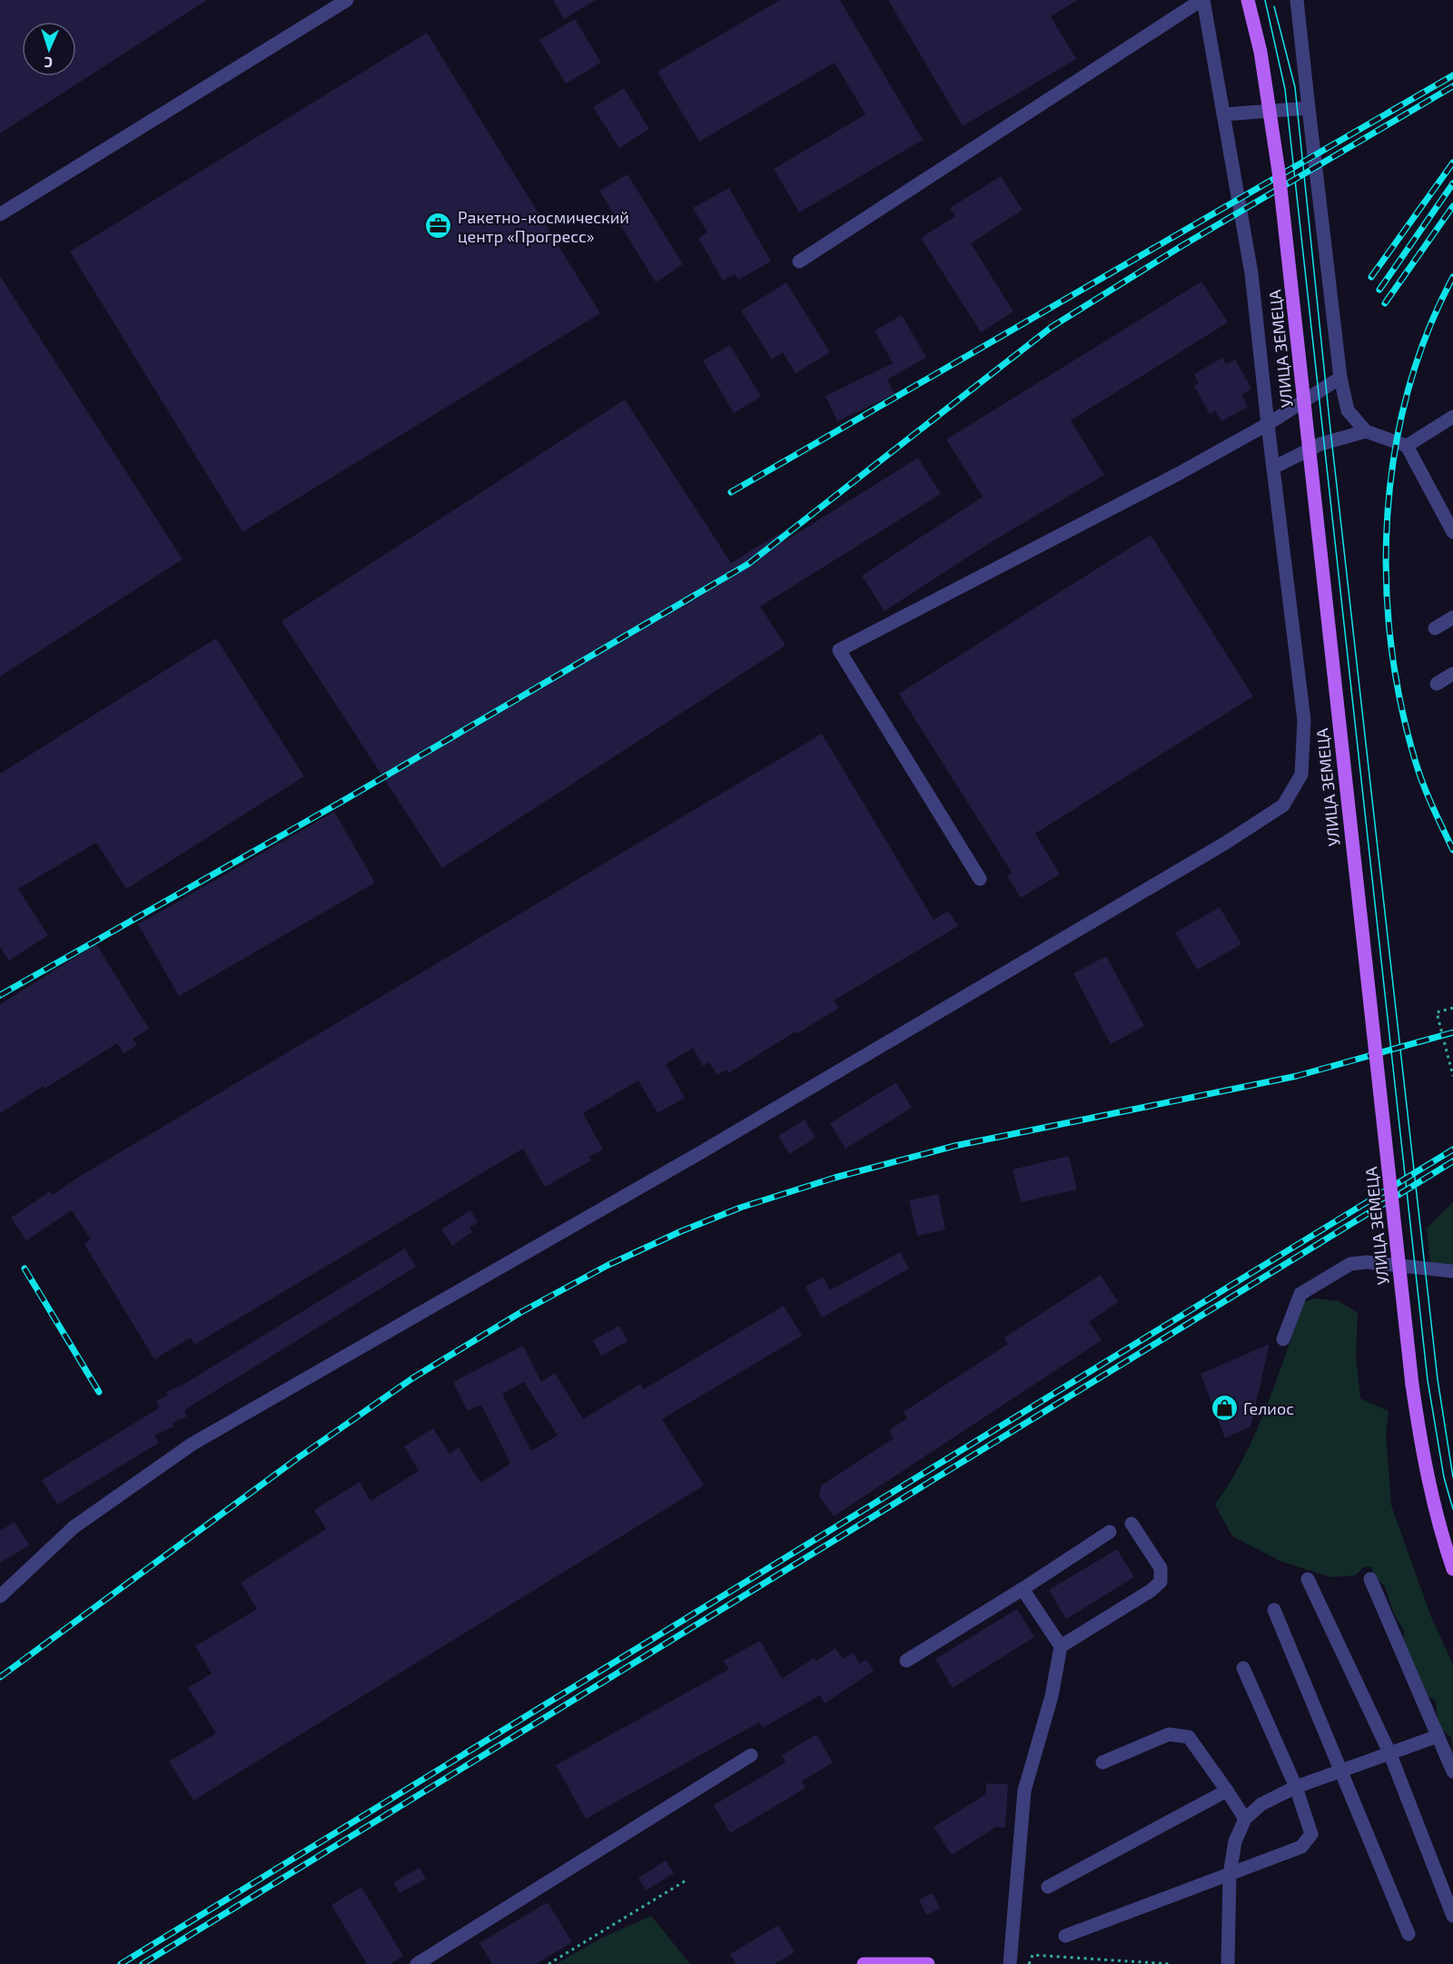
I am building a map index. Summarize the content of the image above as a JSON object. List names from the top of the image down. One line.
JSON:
{"streets":{"main road":["УЛИЦА ЗЕМЕЦА"]},"places":{"office":["Ракетно-космический центр «Прогресс»"],"shop":["Гелиос"]},"north":"bottom"}
